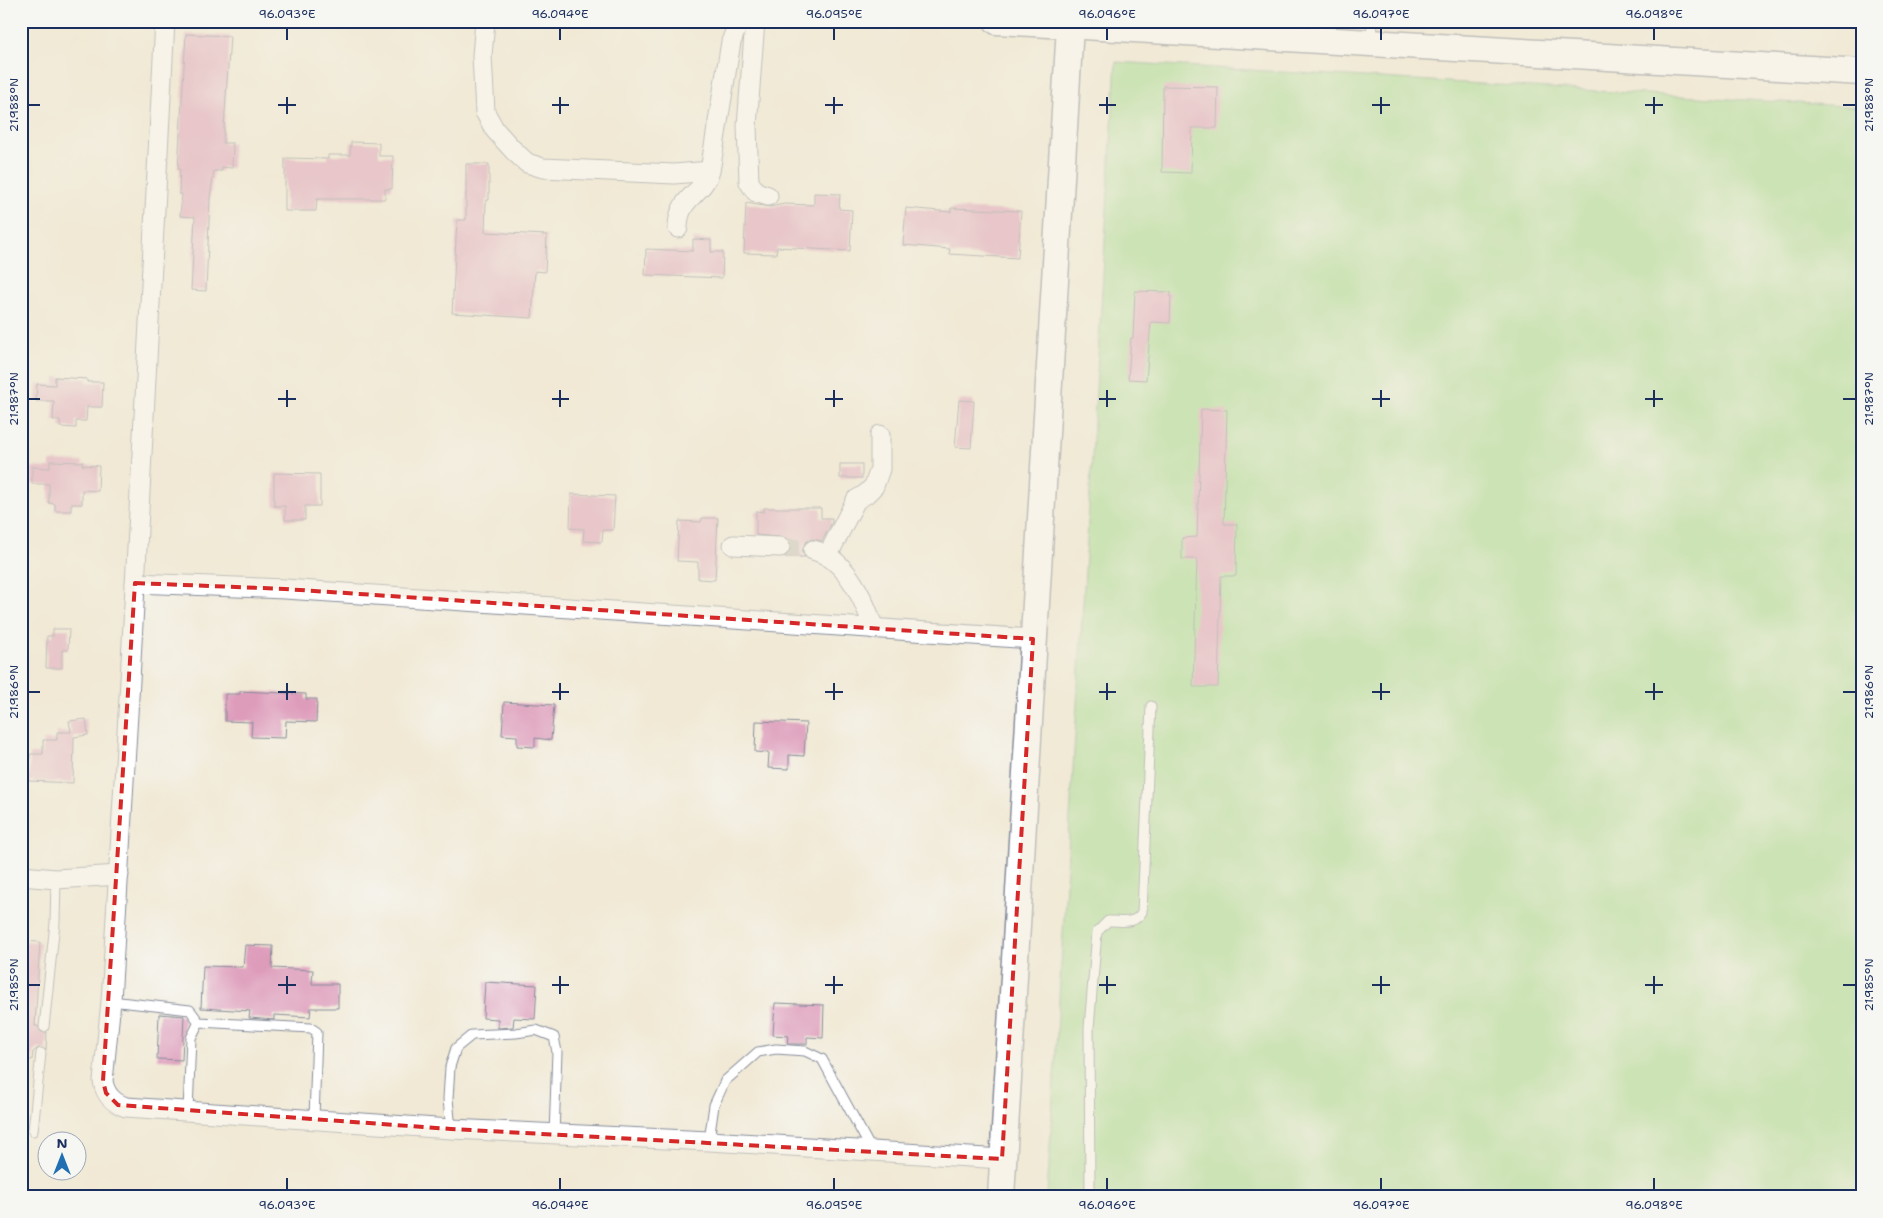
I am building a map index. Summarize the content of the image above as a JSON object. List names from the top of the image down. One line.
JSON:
{"north":"top","coordinates":["96.093°E","96.094°E","96.095°E","96.096°E","96.097°E","96.098°E","21.988°N","21.987°N","21.986°N","21.985°N"]}
